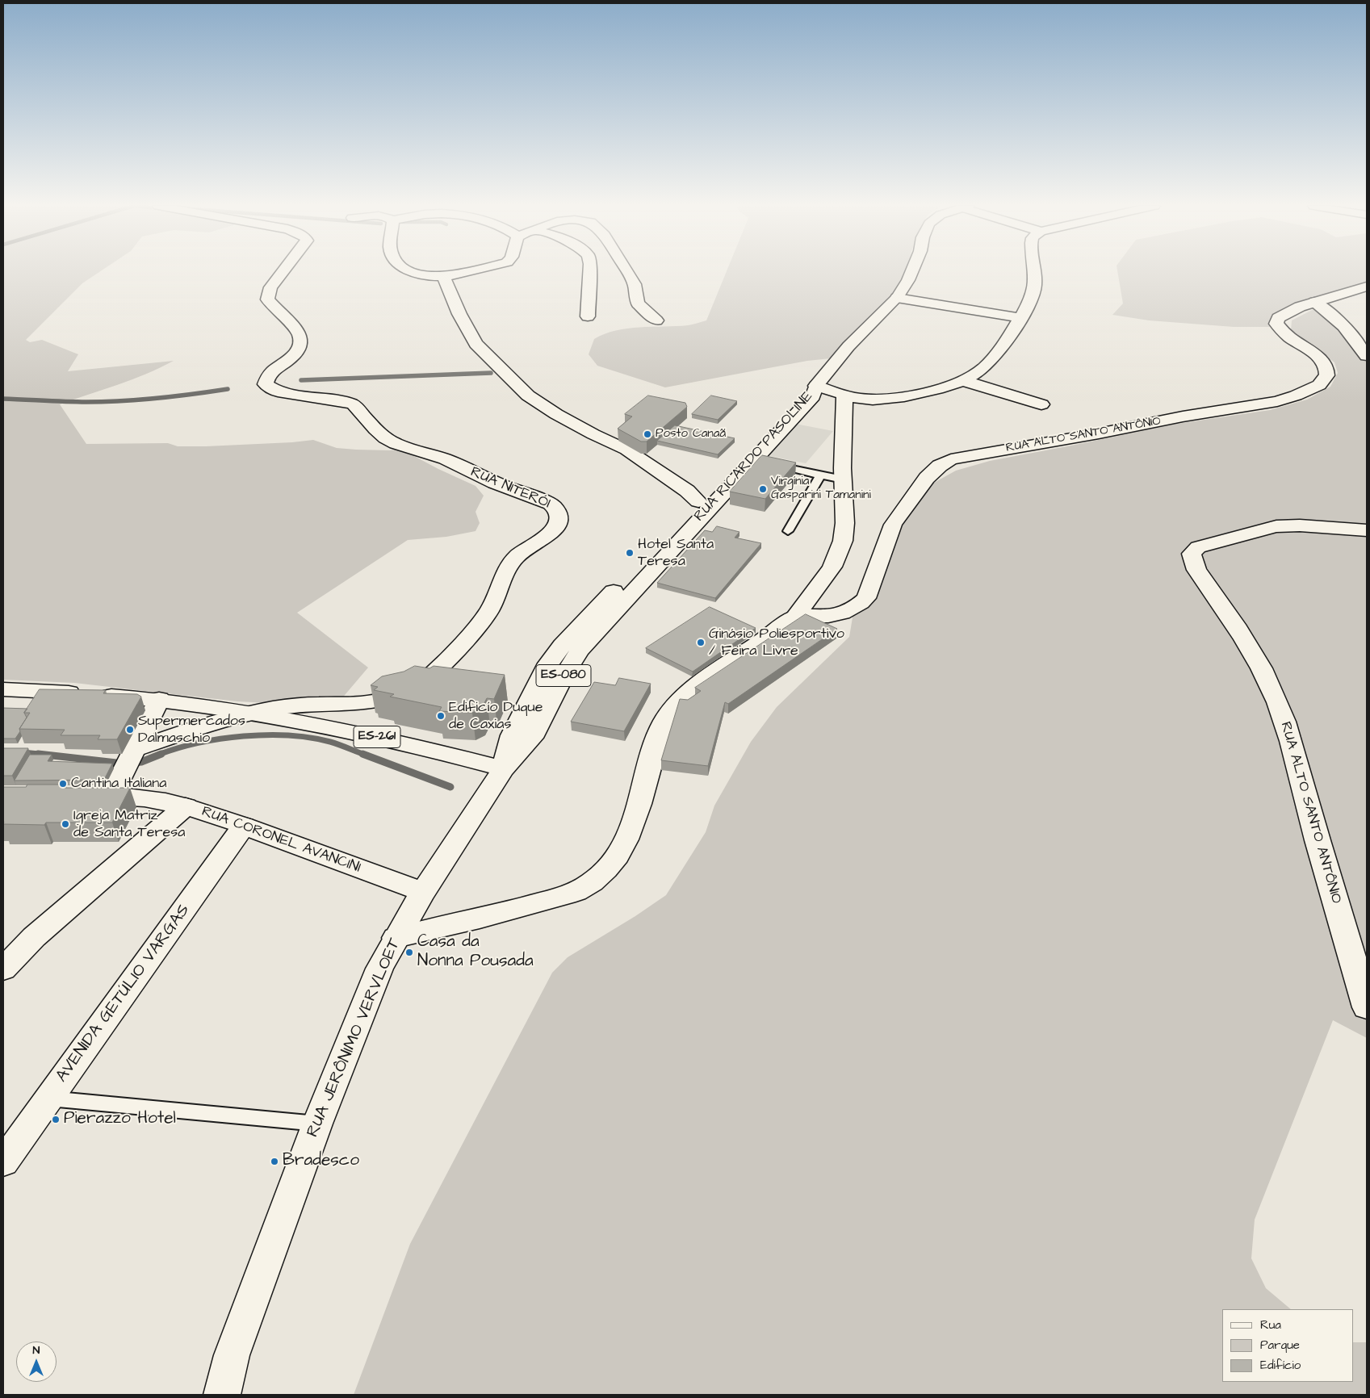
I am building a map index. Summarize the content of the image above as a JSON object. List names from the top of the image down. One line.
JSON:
{"streets":{"street":["RUA ALTO SANTO ANTÔNIO","RUA RICARDO PASOLINE","RUA NITERÓI","ES-080","ES-261","RUA CORONEL AVANCINI","AVENIDA GETÚLIO VARGAS","RUA JERÔNIMO VERVLOET"]},"crossings":[["RUA RICARDO PASOLINE","ES-080"],["RUA RICARDO PASOLINE","ES-261"],["RUA RICARDO PASOLINE","RUA JERÔNIMO VERVLOET"],["RUA NITERÓI","ES-261"],["ES-261","RUA JERÔNIMO VERVLOET"],["RUA CORONEL AVANCINI","AVENIDA GETÚLIO VARGAS"],["RUA CORONEL AVANCINI","RUA JERÔNIMO VERVLOET"]],"places":["Posto Canaã","Virgínia Gasparini Tamanini","Hotel Santa Teresa","Ginásio Poliesportivo / Feira Livre","Edificío Duque de Caxias","Supermercados Dalmaschio","Cantina Italiana","Igreja Matriz de Santa Teresa","Casa da Nonna Pousada","Pierazzo Hotel","Bradesco"],"legend":["Rua","Parque","Edifício"],"north":"top"}
